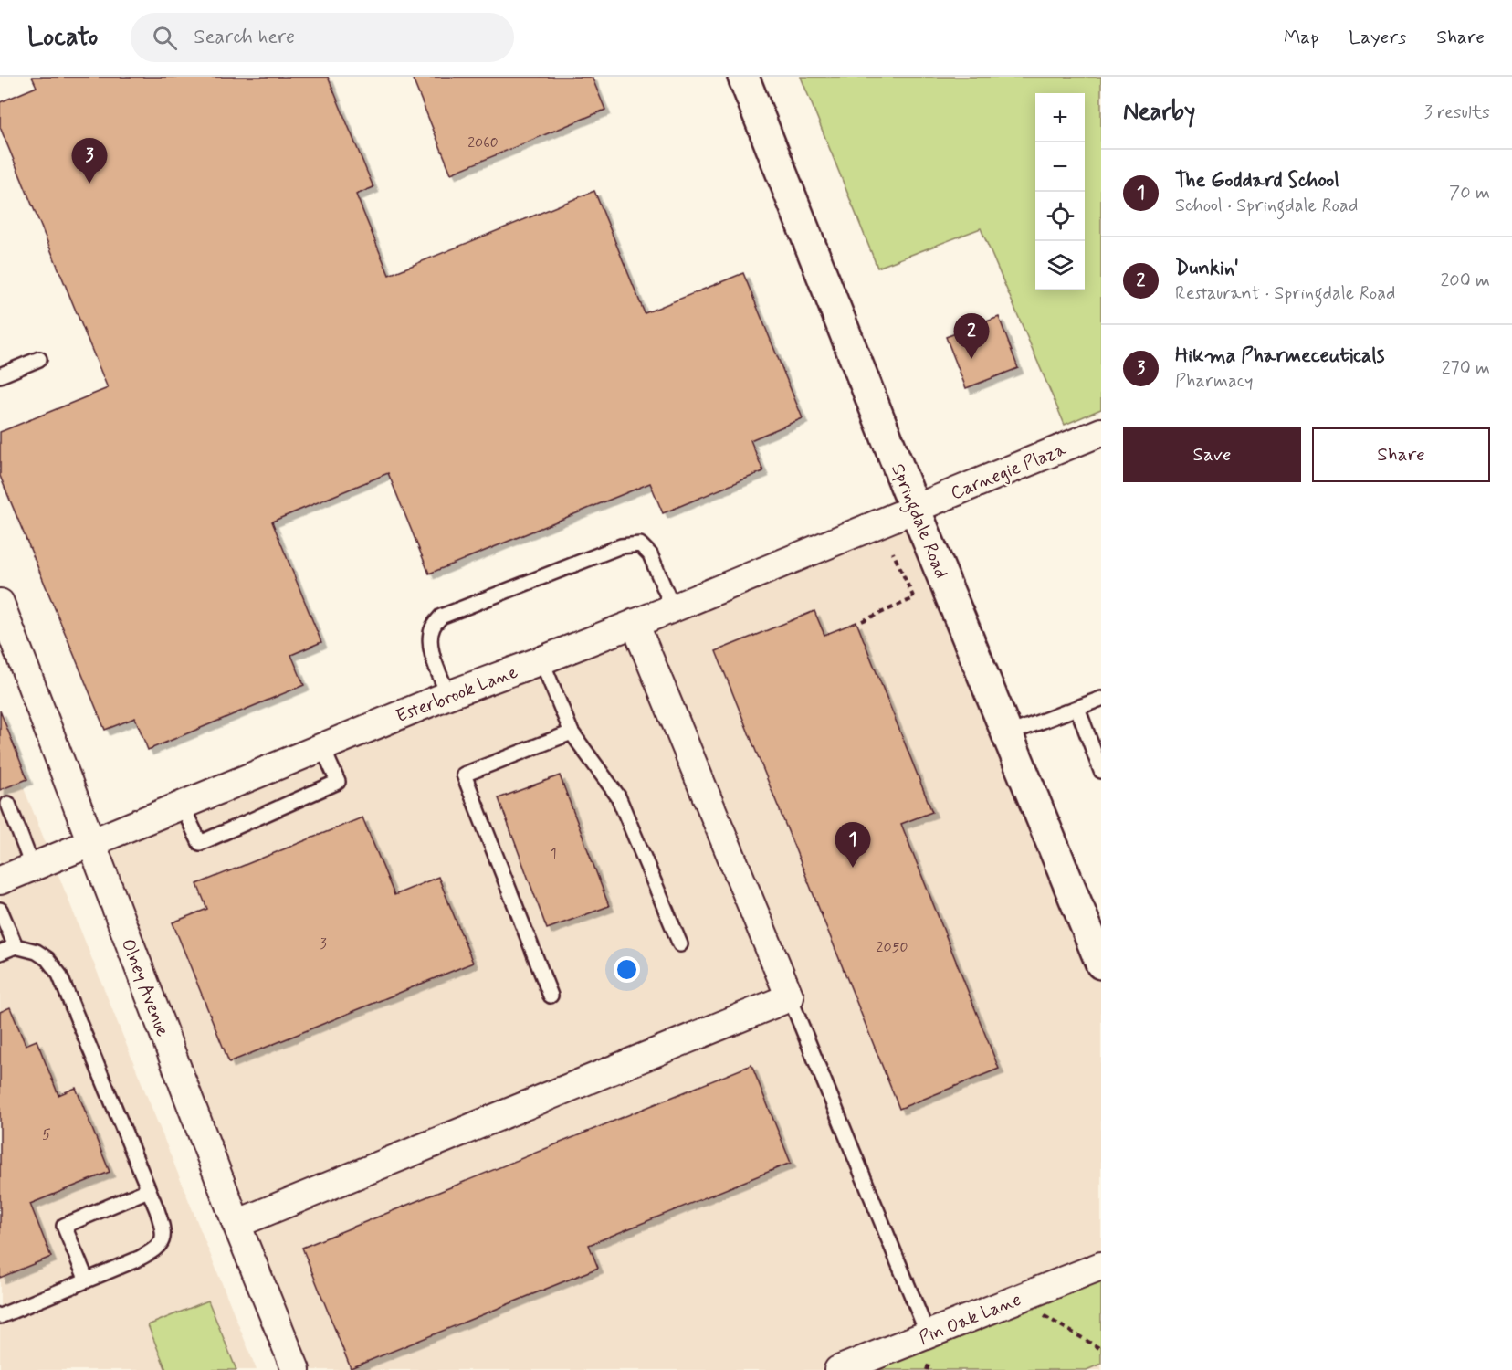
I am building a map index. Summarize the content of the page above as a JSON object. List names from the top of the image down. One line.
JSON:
{"streets":{"main road":["Springdale Road"],"street":["Carnegie Plaza","Esterbrook Lane","Olney Avenue","Pin Oak Lane"]},"crossings":[["Carnegie Plaza","Springdale Road"],["Carnegie Plaza","Esterbrook Lane"],["Springdale Road","Esterbrook Lane"],["Esterbrook Lane","Olney Avenue"]],"house_numbers":["2060","1","3","2050","5"],"page":{"header":"Locato","search":"Search here","nav":["Map","Layers","Share"],"heading":["Nearby","3 results"],"map_buttons":["+","−"],"pins":["3","2","1"],"list":[{"mark":"1","name":"The Goddard School","note":"School · Springdale Road","value":"70 m"},{"mark":"2","name":"Dunkin'","note":"Restaurant · Springdale Road","value":"200 m"},{"mark":"3","name":"Hikma Pharmeceuticals","note":"Pharmacy","value":"270 m"}],"buttons":["Save","Share"]}}
